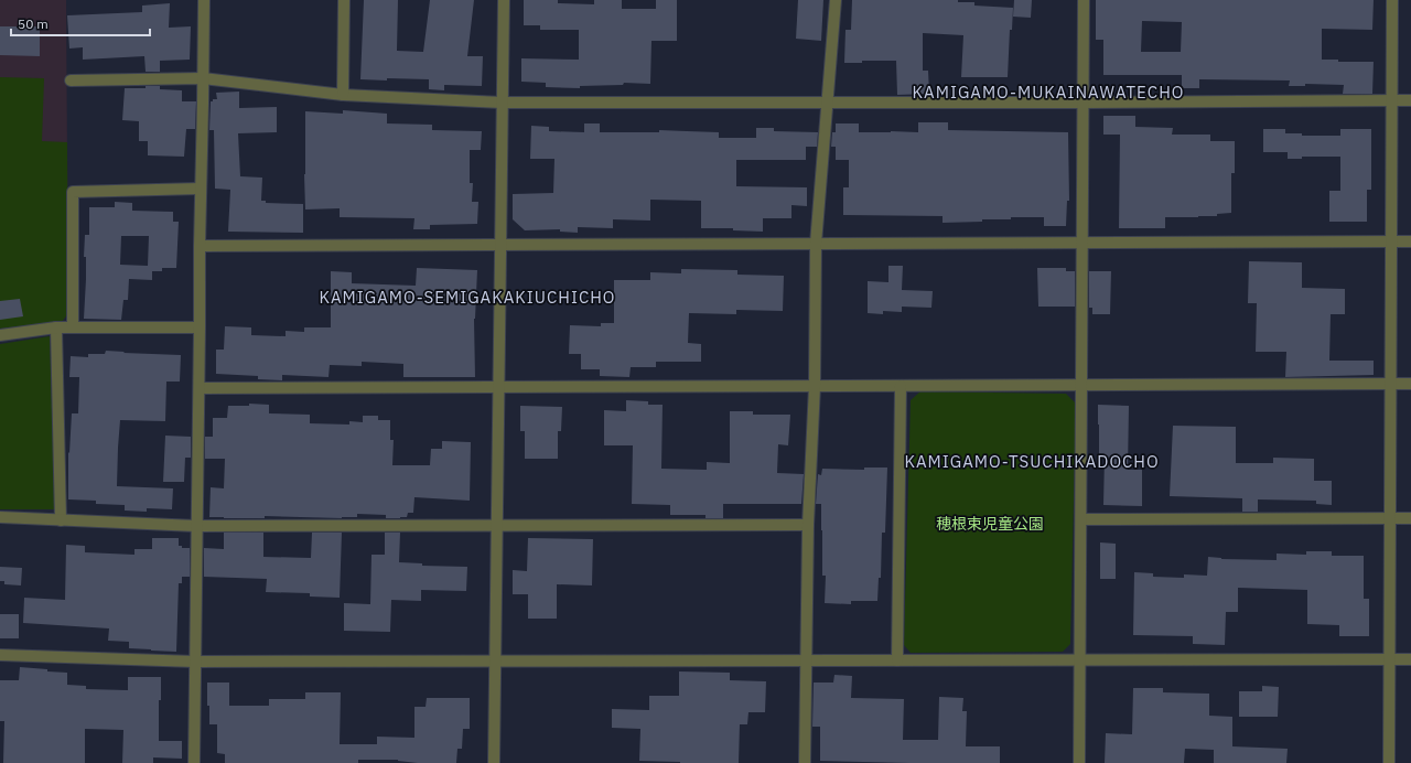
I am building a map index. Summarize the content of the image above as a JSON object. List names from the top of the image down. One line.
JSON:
{"districts":["KAMIGAMO-MUKAINAWATECHO","KAMIGAMO-SEMIGAKAKIUCHICHO","KAMIGAMO-TSUCHIKADOCHO"],"parks":["穂根束児童公園"],"scale_bar":"50 m"}
